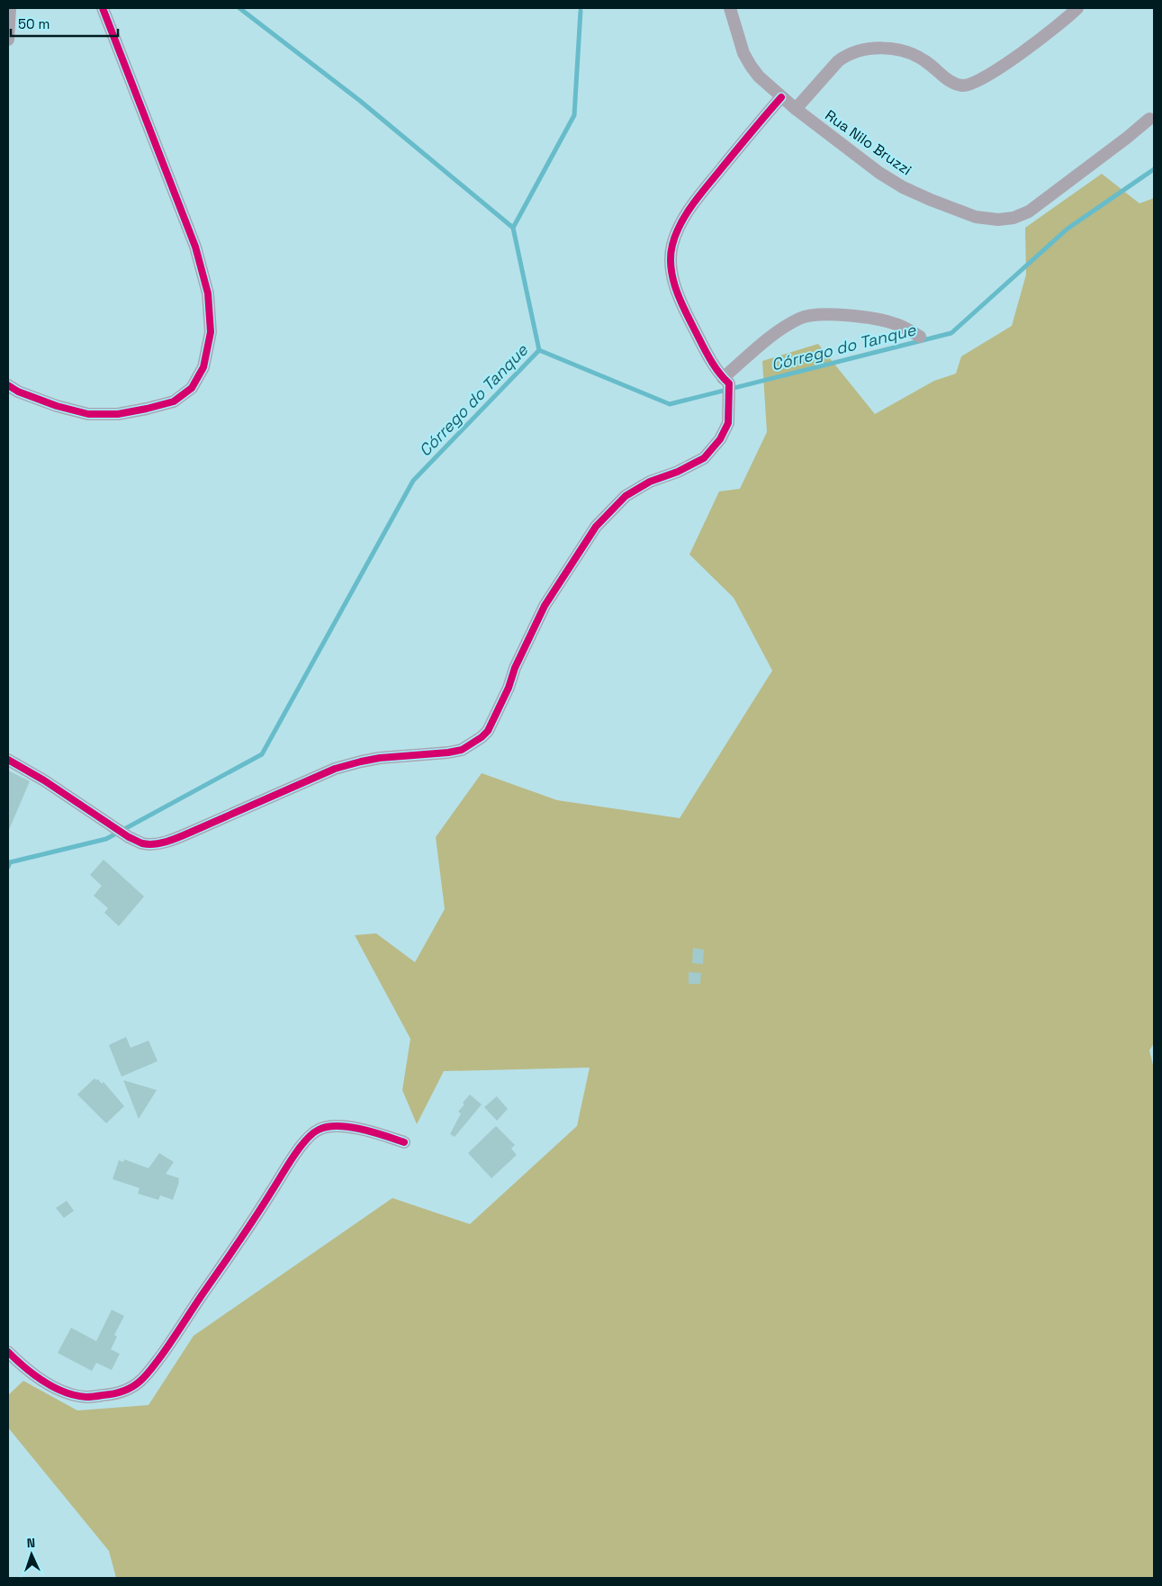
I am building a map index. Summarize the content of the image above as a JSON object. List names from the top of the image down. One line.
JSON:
{"streets":{"street":["Rua Nilo Bruzzi"]},"water":["Córrego do Tanque"],"scale_bar":"50 m","north":"top"}
